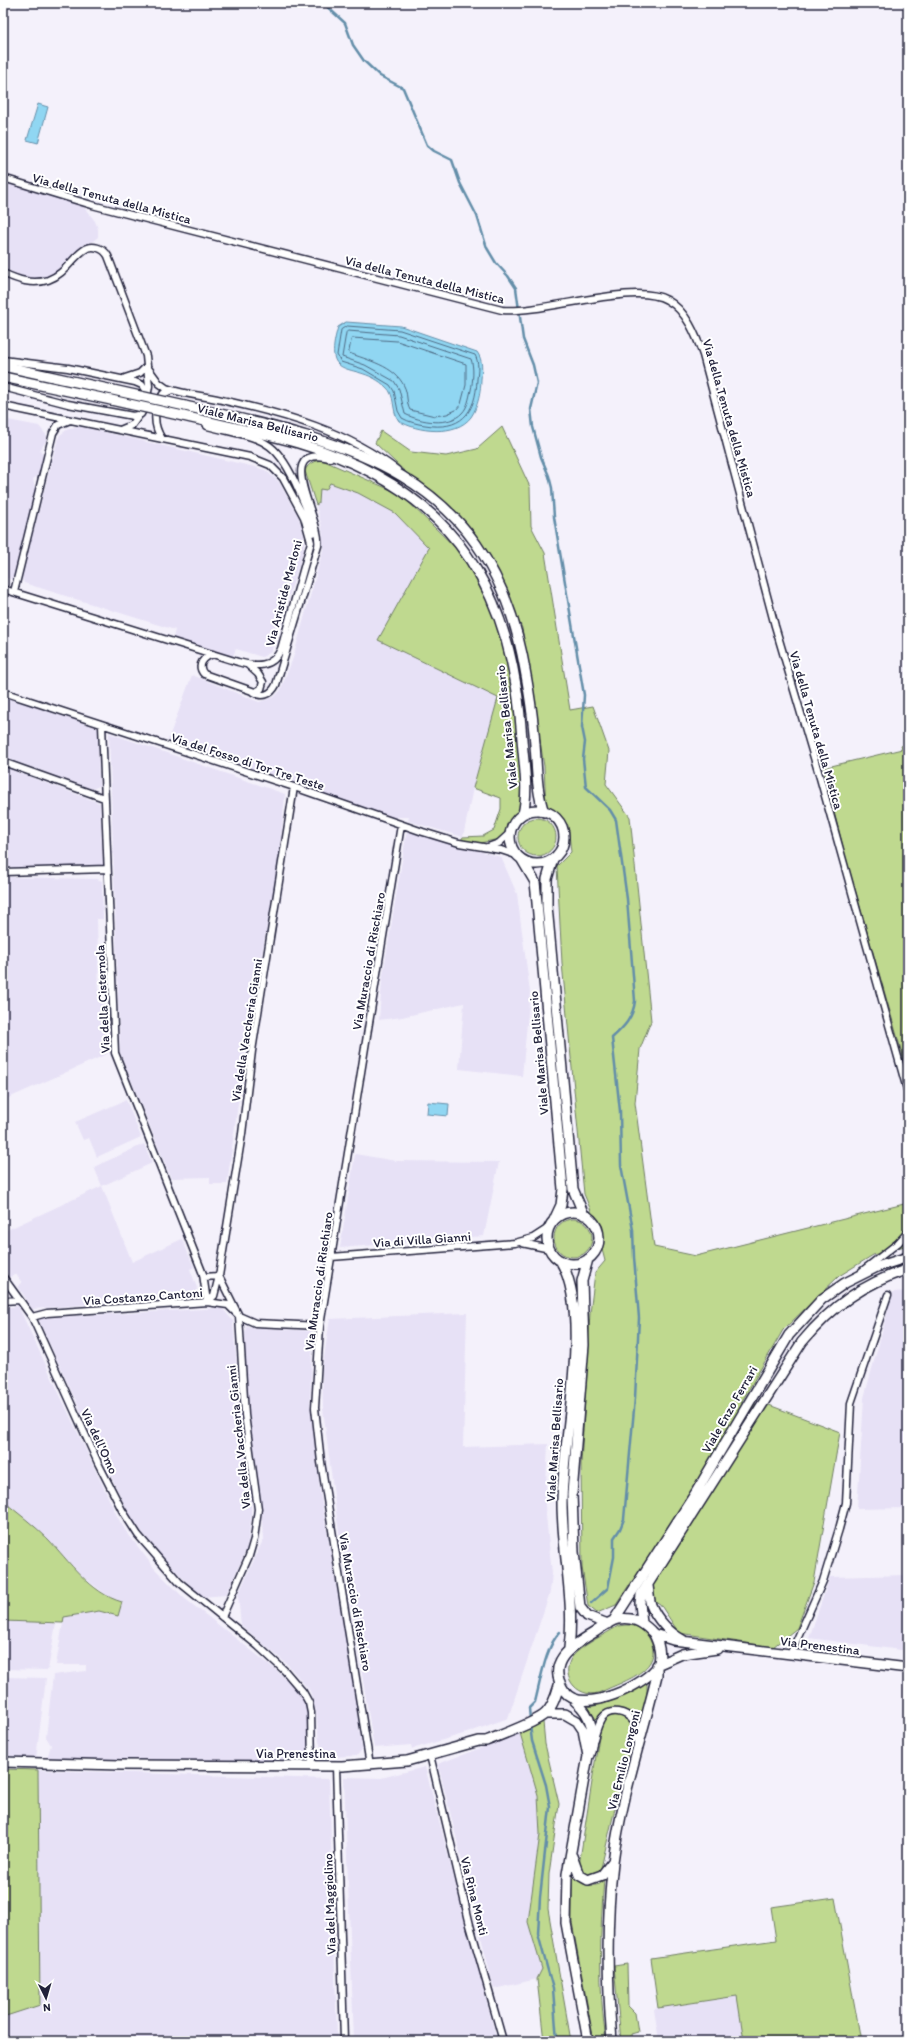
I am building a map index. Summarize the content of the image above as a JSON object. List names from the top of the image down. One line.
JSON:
{"streets":{"main road":["Viale Marisa Bellisario","Viale Enzo Ferrari","Via Prenestina","Via Emilio Longoni"],"street":["Via della Tenuta della Mistica","Via Aristide Merloni","Via del Fosso di Tor Tre Teste","Via Muraccio di Rischiaro","Via della Cisternola","Via della Vaccheria Gianni","Via di Villa Gianni","Via Costanzo Cantoni","Via dell'Omo","Via Rina Monti","Via del Maggiolino"]},"crossings":[["Viale Marisa Bellisario","Via del Fosso di Tor Tre Teste"],["Viale Marisa Bellisario","Via di Villa Gianni"],["Viale Marisa Bellisario","Viale Enzo Ferrari"],["Viale Marisa Bellisario","Via Prenestina"],["Viale Marisa Bellisario","Via Emilio Longoni"],["Via del Fosso di Tor Tre Teste","Via Muraccio di Rischiaro"],["Via del Fosso di Tor Tre Teste","Via della Cisternola"],["Via del Fosso di Tor Tre Teste","Via della Vaccheria Gianni"],["Via Muraccio di Rischiaro","Via di Villa Gianni"],["Via Muraccio di Rischiaro","Via Costanzo Cantoni"],["Via Muraccio di Rischiaro","Via Prenestina"],["Via della Cisternola","Via della Vaccheria Gianni"],["Via della Cisternola","Via Costanzo Cantoni"],["Via della Vaccheria Gianni","Via Costanzo Cantoni"],["Via della Vaccheria Gianni","Via dell'Omo"],["Via Costanzo Cantoni","Via dell'Omo"],["Viale Enzo Ferrari","Via Prenestina"],["Viale Enzo Ferrari","Via Emilio Longoni"],["Via dell'Omo","Via Prenestina"],["Via Prenestina","Via Emilio Longoni"],["Via Prenestina","Via Rina Monti"],["Via Prenestina","Via del Maggiolino"]],"north":"bottom"}
